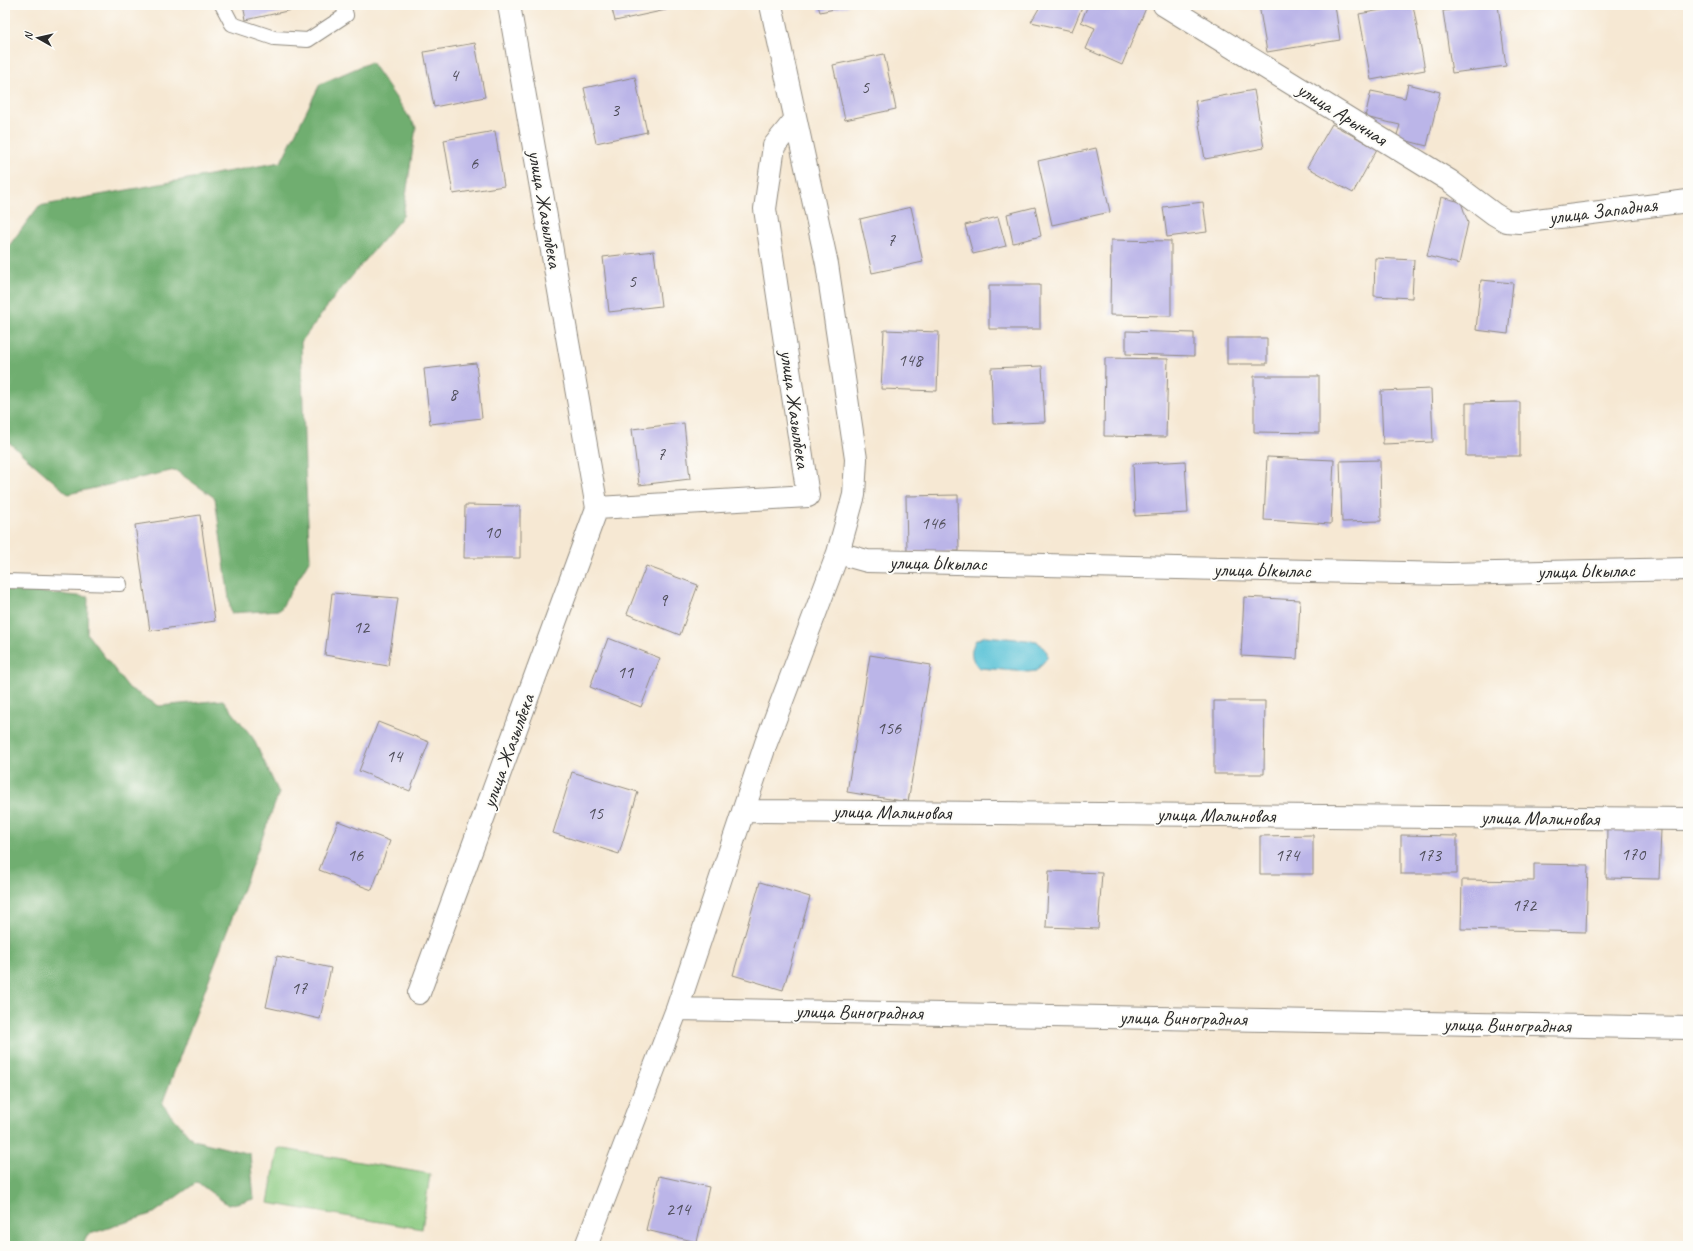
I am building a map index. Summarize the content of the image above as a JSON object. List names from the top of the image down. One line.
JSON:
{"streets":{"street":["улица Арычная","улица Жазылбека","улица Западная","улица Ыкылас","улица Малиновая","улица Виноградная"]},"crossings":[["улица Арычная","улица Западная"]],"house_numbers":["4","5","3","6","7","5","148","8","7","146","10","9","12","11","156","14","15","170","16","174","173","172","17","214"],"north":"left"}
